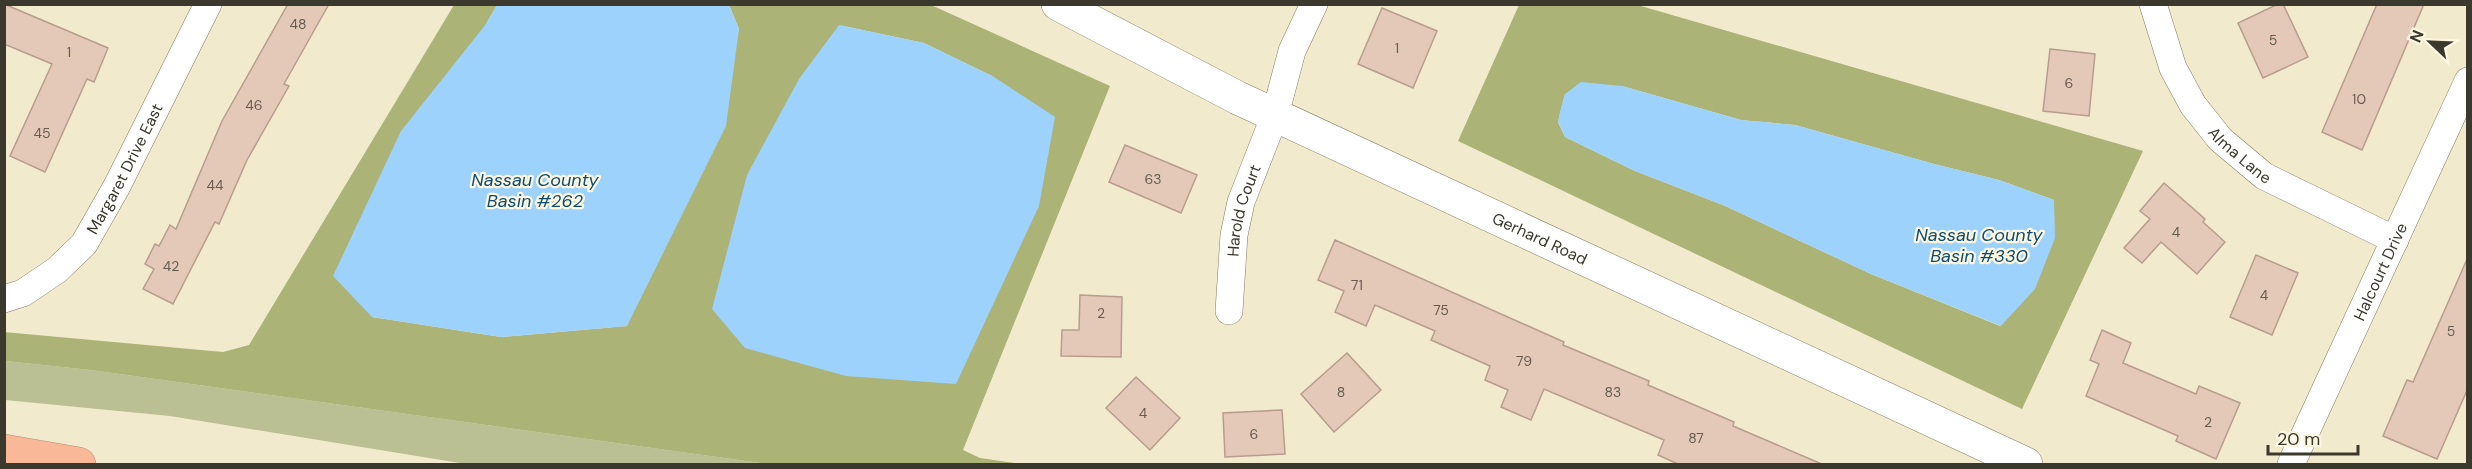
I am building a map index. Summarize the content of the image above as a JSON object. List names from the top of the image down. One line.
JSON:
{"streets":{"street":["Alma Lane","Margaret Drive East","Harold Court","Gerhard Road","Halcourt Drive"]},"crossings":[["Alma Lane","Halcourt Drive"],["Harold Court","Gerhard Road"]],"water":["Nassau County Basin #262","Nassau County Basin #330"],"house_numbers":["48","5","1","1","6","10","46","45","63","44","4","42","71","4","75","2","5","79","8","83","4","2","6","87"],"scale_bar":"20 m","north":"top left"}
